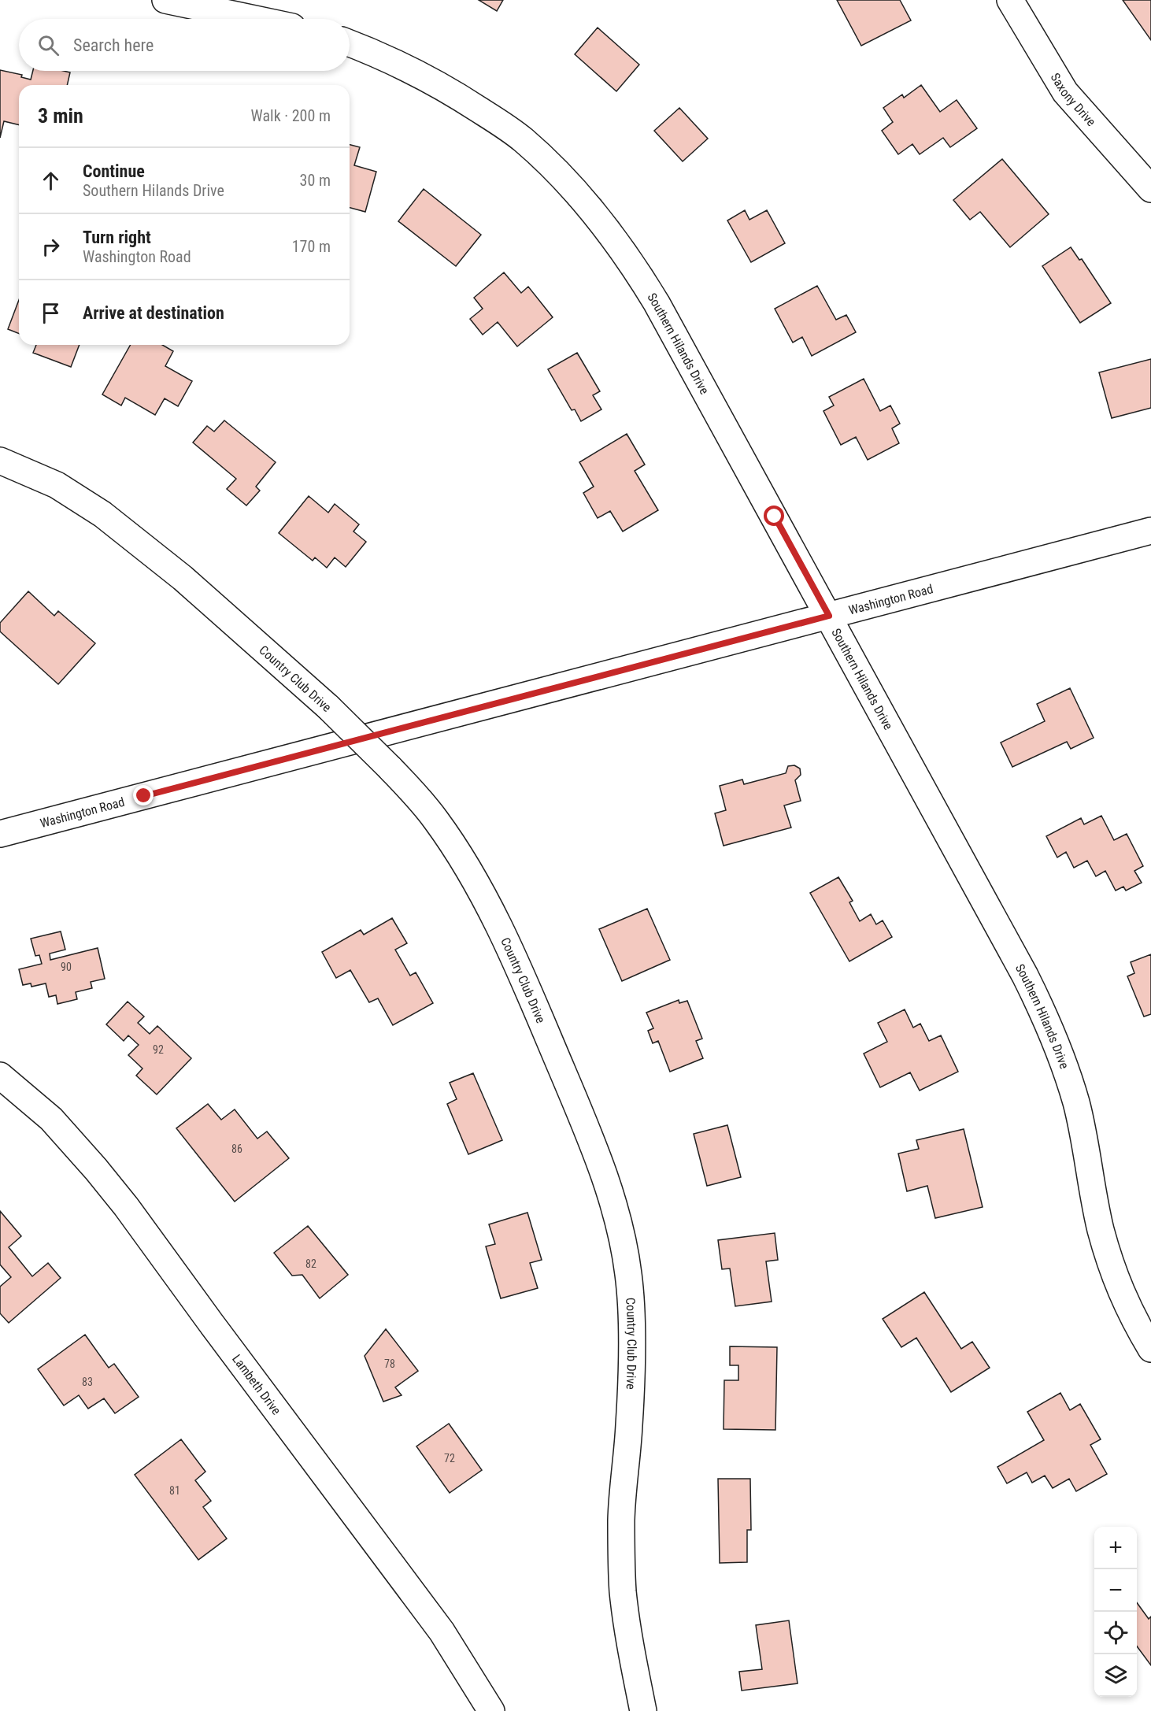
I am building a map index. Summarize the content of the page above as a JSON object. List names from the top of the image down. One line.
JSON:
{"streets":{"street":["Saxony Drive","Southern Hilands Drive","Washington Road","Country Club Drive","Lambeth Drive"]},"crossings":[["Southern Hilands Drive","Washington Road"]],"house_numbers":["90","92","86","82","78","83","72","81"],"page":{"search":"Search here","heading":["3 min","Walk · 200 m"],"list":[["Continue","Southern Hilands Drive","30 m"],["Turn right","Washington Road","170 m"],"Arrive at destination"],"map_buttons":["+","−"]}}
